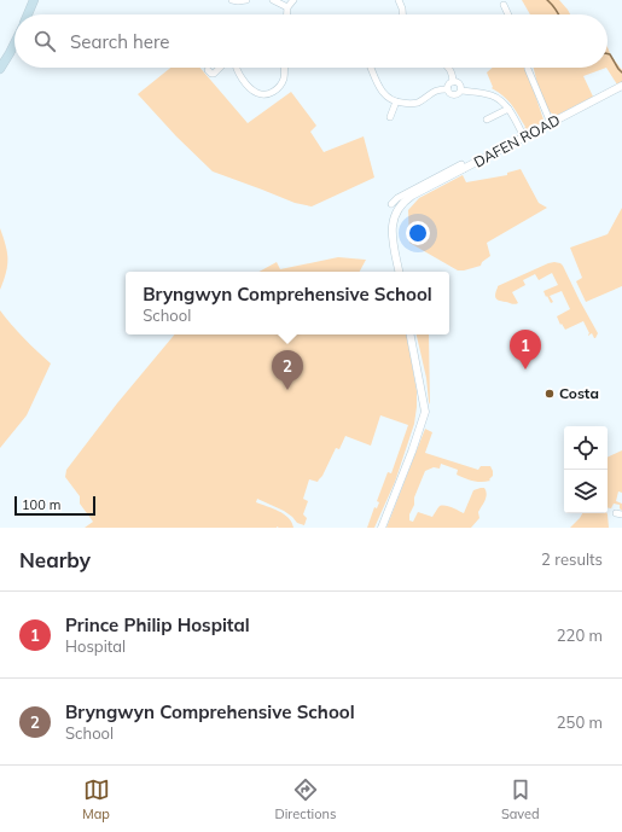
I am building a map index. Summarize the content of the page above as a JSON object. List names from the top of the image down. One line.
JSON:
{"streets":{"street":["DAFEN ROAD"]},"places":["Costa"],"scale_bar":"100 m","page":{"search":"Search here","popup":["Bryngwyn Comprehensive School","School"],"pins":["1","2"],"scale":"100 m","heading":["Nearby","2 results"],"list":[{"mark":"1","name":"Prince Philip Hospital","note":"Hospital","value":"220 m"},{"mark":"2","name":"Bryngwyn Comprehensive School","note":"School","value":"250 m"}],"nav":["Map","Directions","Saved"]}}
